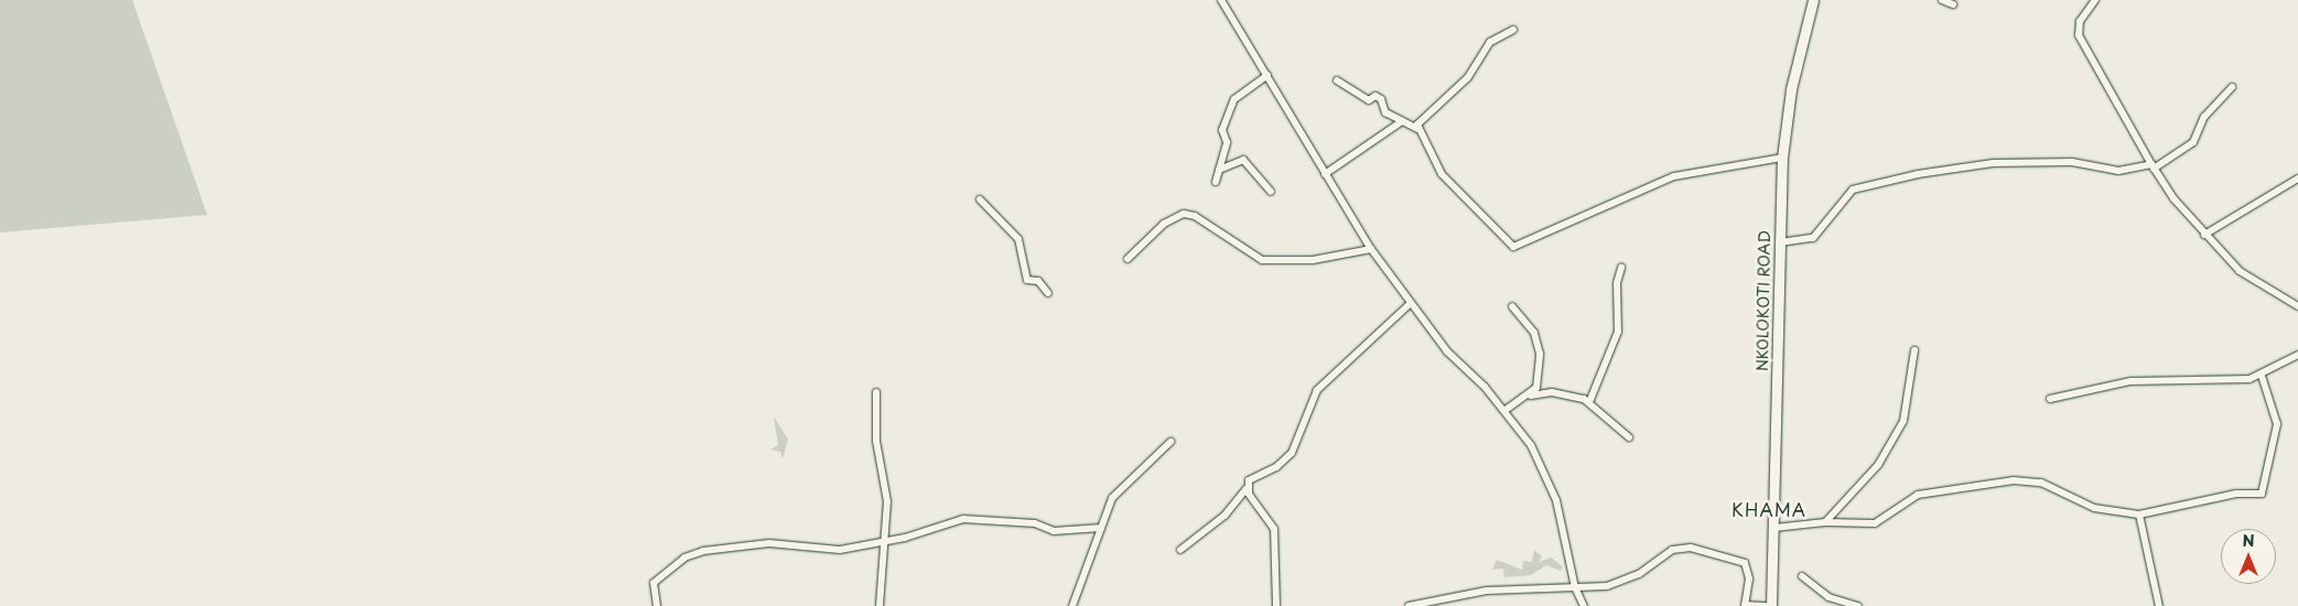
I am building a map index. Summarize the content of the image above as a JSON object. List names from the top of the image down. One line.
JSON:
{"streets":{"main road":["NKOLOKOTI ROAD"]},"districts":["KHAMA"],"north":"top"}
